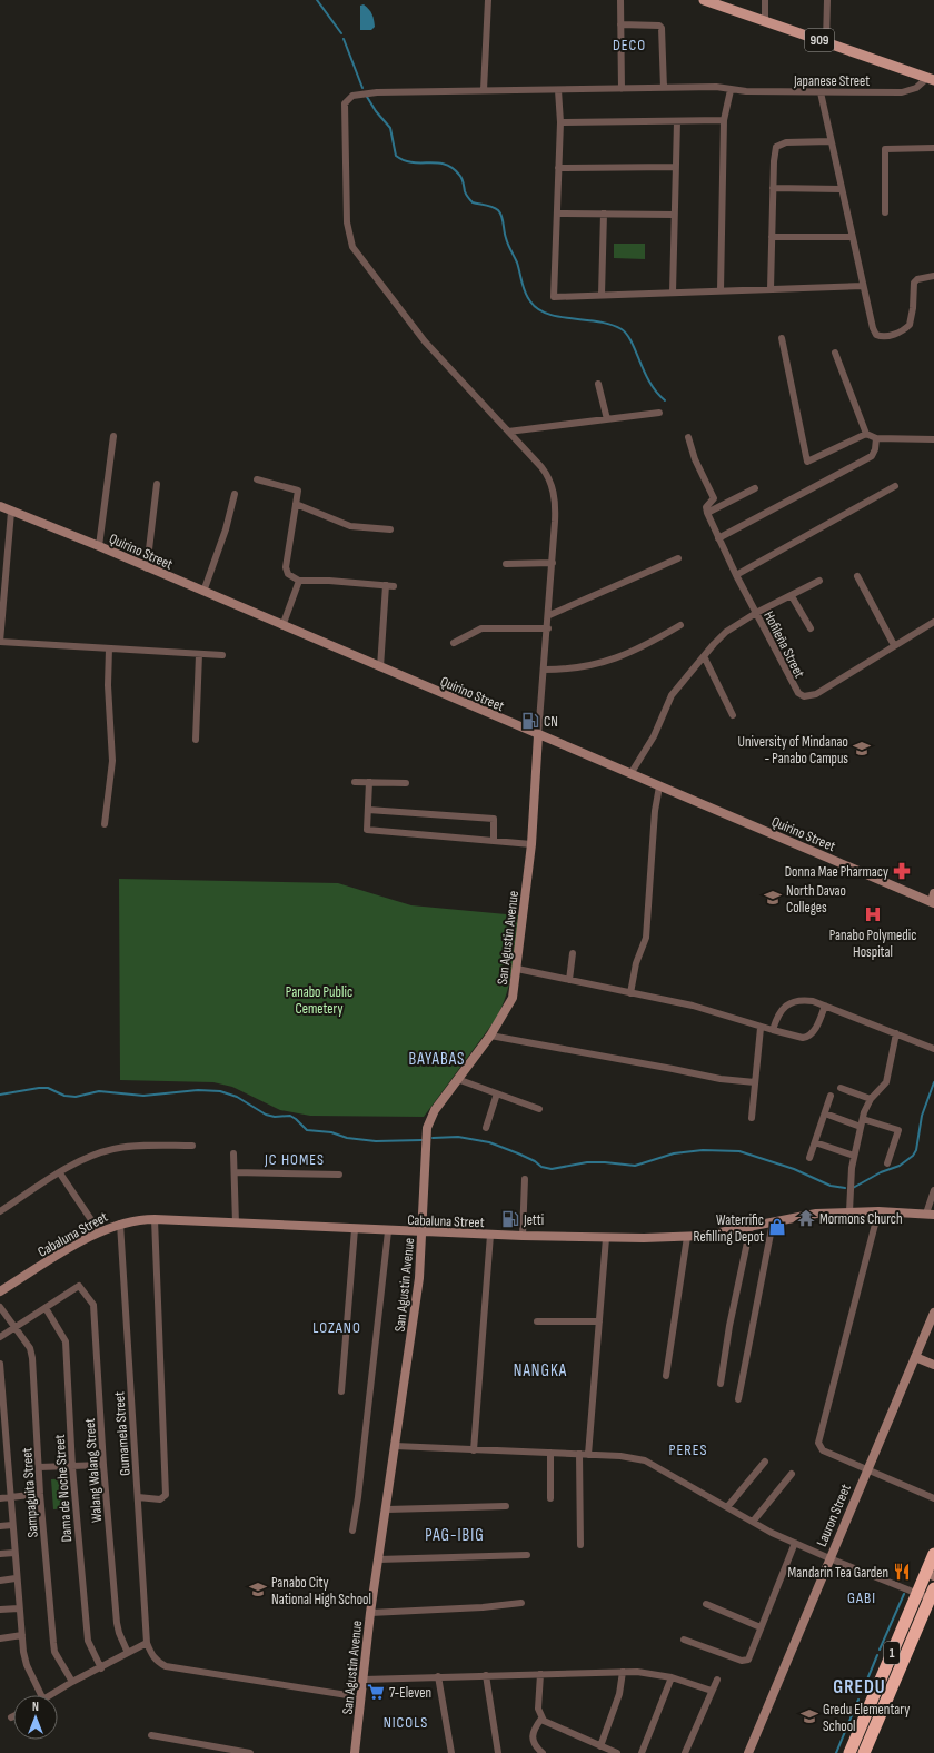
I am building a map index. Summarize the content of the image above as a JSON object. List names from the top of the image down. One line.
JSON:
{"streets":{"highway":["1"],"main road":["909"],"street":["Japanese Street","Quirino Street","Hofileña Street","San Agustin Avenue","Cabaluna Street","Gumamela Street","Walang Walang Street","Dama de Noche Street","Sampaguita Street","Lauron Street"]},"crossings":[["909","Japanese Street"],["Japanese Street","Quirino Street"],["Japanese Street","San Agustin Avenue"],["Quirino Street","San Agustin Avenue"],["San Agustin Avenue","Cabaluna Street"],["Cabaluna Street","Gumamela Street"],["Walang Walang Street","Dama de Noche Street"]],"districts":["DECO","BAYABAS","JC HOMES","LOZANO","NANGKA","PERES","PAG-IBIG","GABI","GREDU","NICOLS"],"parks":["Panabo Public Cemetery"],"places":{"fuel station":["CN","Jetti"],"school or university":["University of Mindanao - Panabo Campus","North Davao Colleges","Panabo City National High School","Gredu Elementary School"],"pharmacy":["Donna Mae Pharmacy"],"hospital":["Panabo Polymedic Hospital"],"temple":["Mormons Church"],"shop":["Waterrific Refilling Depot"],"restaurant":["Mandarin Tea Garden"],"supermarket":["7-Eleven"]},"north":"top"}
